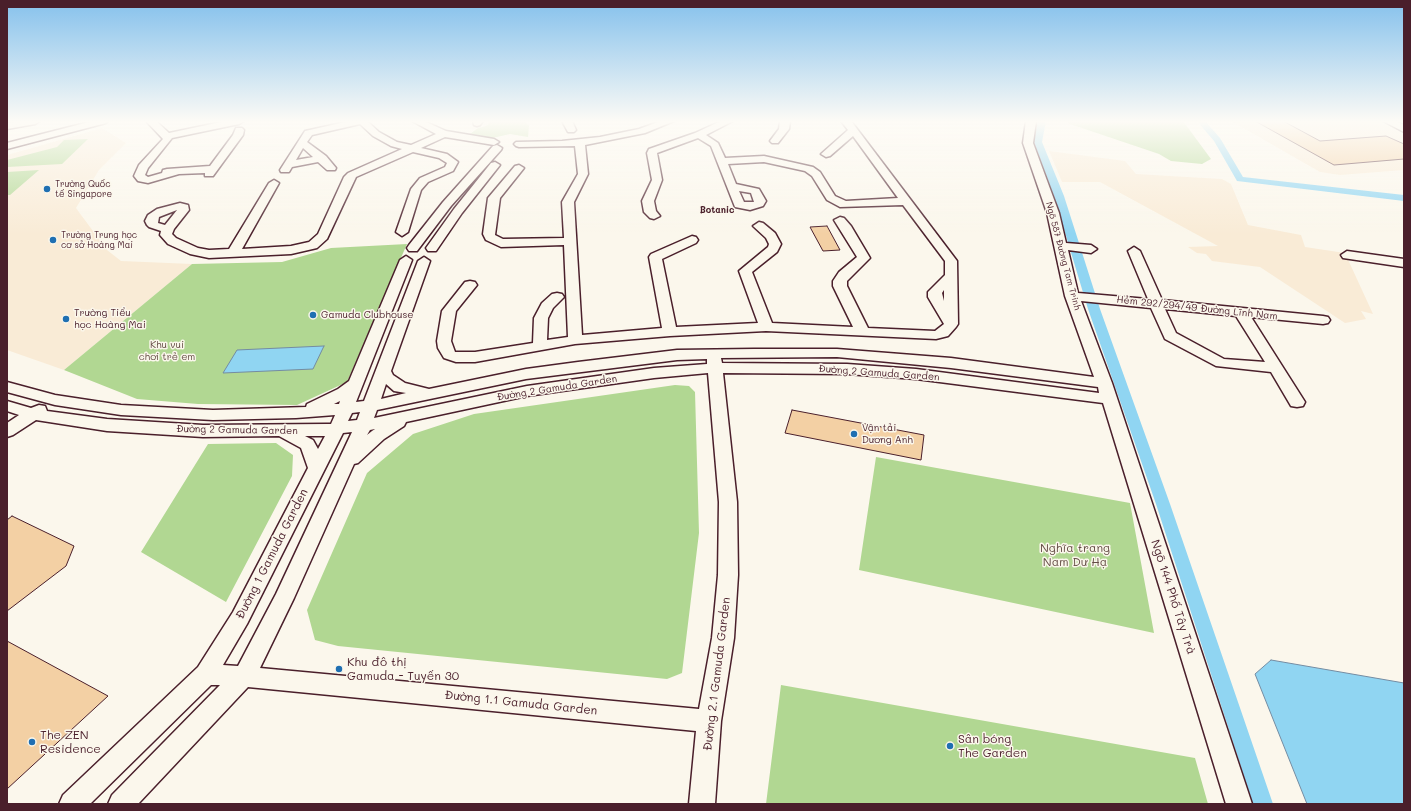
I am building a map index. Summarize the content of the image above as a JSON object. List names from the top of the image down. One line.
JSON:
{"streets":{"street":["Ngõ 587 Đường Tam Trinh","Hẻm 292/294/49 Đường Lĩnh Nam","Đường 2 Gamuda Garden","Đường 1 Gamuda Garden","Ngõ 144 Phố Tây Trà","Đường 2.1 Gamuda Garden","Đường 1.1 Gamuda Garden"]},"crossings":[["Ngõ 587 Đường Tam Trinh","Hẻm 292/294/49 Đường Lĩnh Nam"],["Ngõ 587 Đường Tam Trinh","Đường 2 Gamuda Garden"],["Ngõ 587 Đường Tam Trinh","Ngõ 144 Phố Tây Trà"],["Đường 2 Gamuda Garden","Đường 1 Gamuda Garden"],["Đường 2 Gamuda Garden","Ngõ 144 Phố Tây Trà"],["Đường 2 Gamuda Garden","Đường 2.1 Gamuda Garden"],["Đường 1 Gamuda Garden","Đường 1.1 Gamuda Garden"],["Đường 2.1 Gamuda Garden","Đường 1.1 Gamuda Garden"]],"districts":["Botanic"],"parks":["Khu vui chơi trẻ em","Nghĩa trang Nam Dư Hạ"],"places":["Trường Quốc tế Singapore","Trường Trung học cơ sở Hoàng Mai","Gamuda Clubhouse","Trường Tiểu học Hoàng Mai","Vận tải Dương Anh","Khu đô thị Gamuda - Tuyến 30","The ZEN Residence","Sân bóng The Garden"]}
